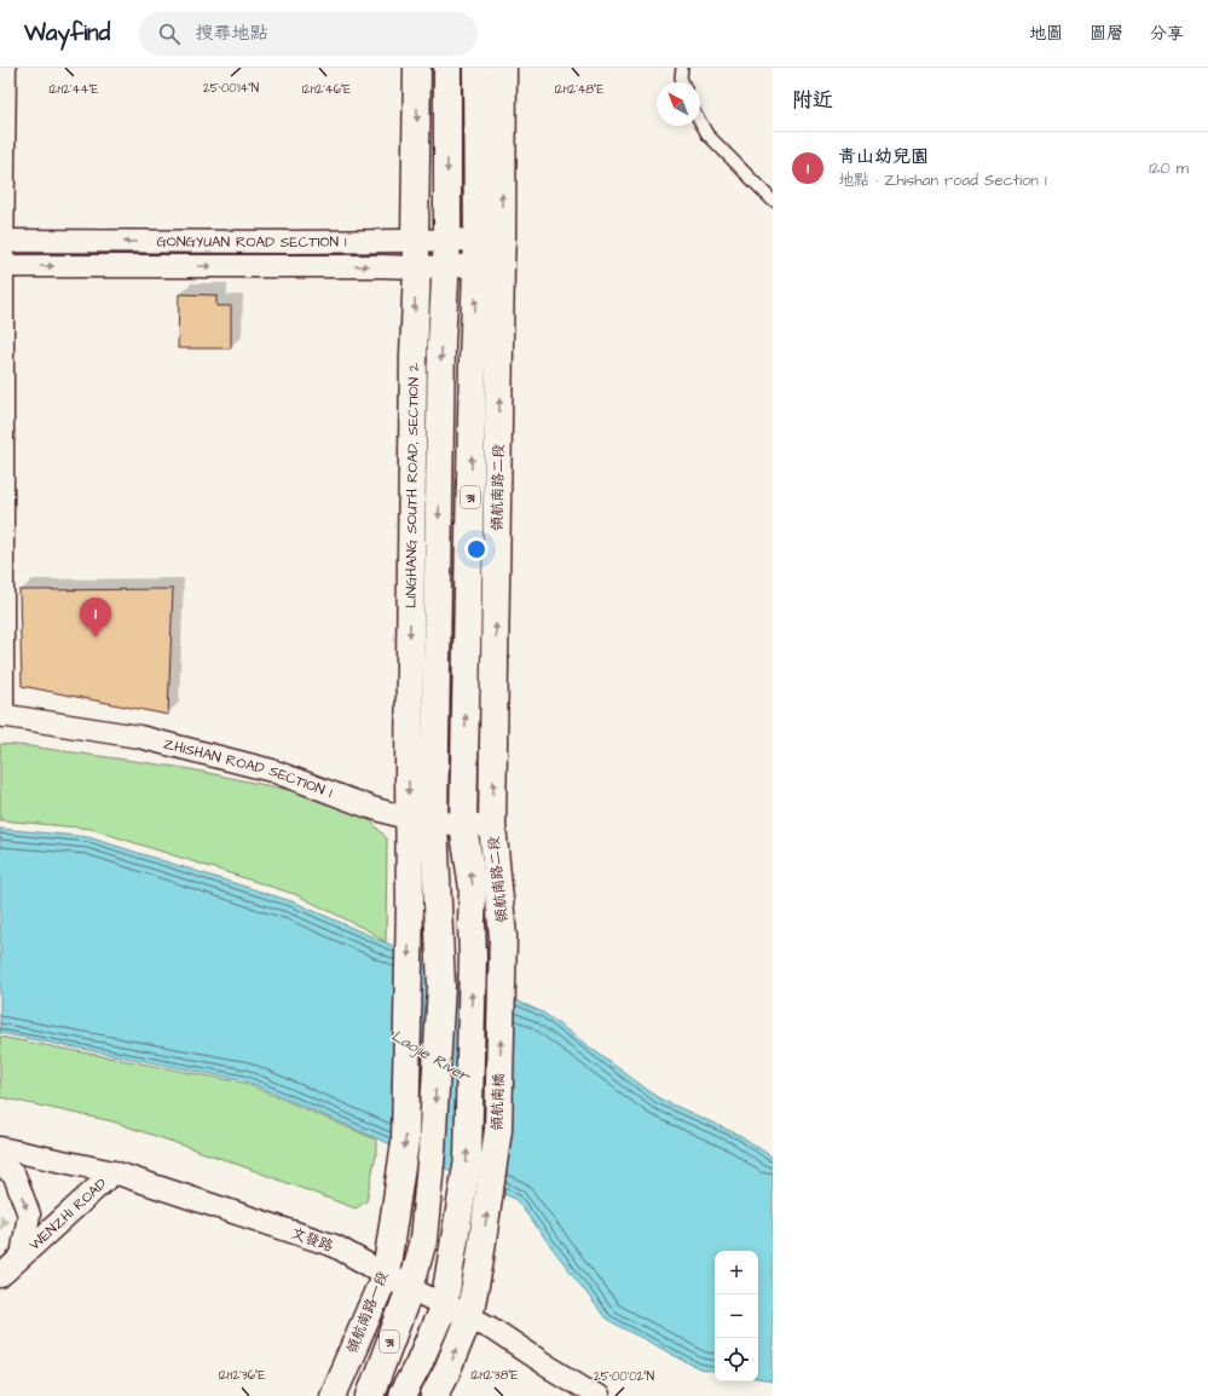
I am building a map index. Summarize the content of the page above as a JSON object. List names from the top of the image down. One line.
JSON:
{"streets":{"street":["GONGYUAN ROAD SECTION 1","LINGHANG SOUTH ROAD, SECTION 2","領航南路二段","31","ZHISHAN ROAD SECTION 1","領航南橋","WENZHI ROAD","文發路","領航南路一段"]},"crossings":[["GONGYUAN ROAD SECTION 1","LINGHANG SOUTH ROAD, SECTION 2"],["GONGYUAN ROAD SECTION 1","領航南路二段"],["GONGYUAN ROAD SECTION 1","31"],["LINGHANG SOUTH ROAD, SECTION 2","31"],["LINGHANG SOUTH ROAD, SECTION 2","ZHISHAN ROAD SECTION 1"],["LINGHANG SOUTH ROAD, SECTION 2","領航南路一段"],["領航南路二段","ZHISHAN ROAD SECTION 1"],["領航南路二段","領航南橋"],["31","ZHISHAN ROAD SECTION 1"],["31","領航南橋"],["31","文發路"],["31","領航南路一段"],["ZHISHAN ROAD SECTION 1","領航南路一段"],["領航南橋","文發路"],["WENZHI ROAD","文發路"],["文發路","領航南路一段"]],"one_way":["領航南橋","領航南路一段"],"water":["Laojie River"],"north":"top left","page":{"header":"Wayfind","search":"搜尋地點","nav":["地圖","圖層","分享"],"heading":"附近","list":[{"mark":"1","name":"青山幼兒園","note":"地點 · Zhishan road Section 1","value":"120 m"}],"pins":"1","map_buttons":["+","−"]},"coordinates":["25°00'14\"N","121°12'44\"E","121°12'46\"E","121°12'48\"E","121°12'36\"E","121°12'38\"E","25°00'02\"N"]}
